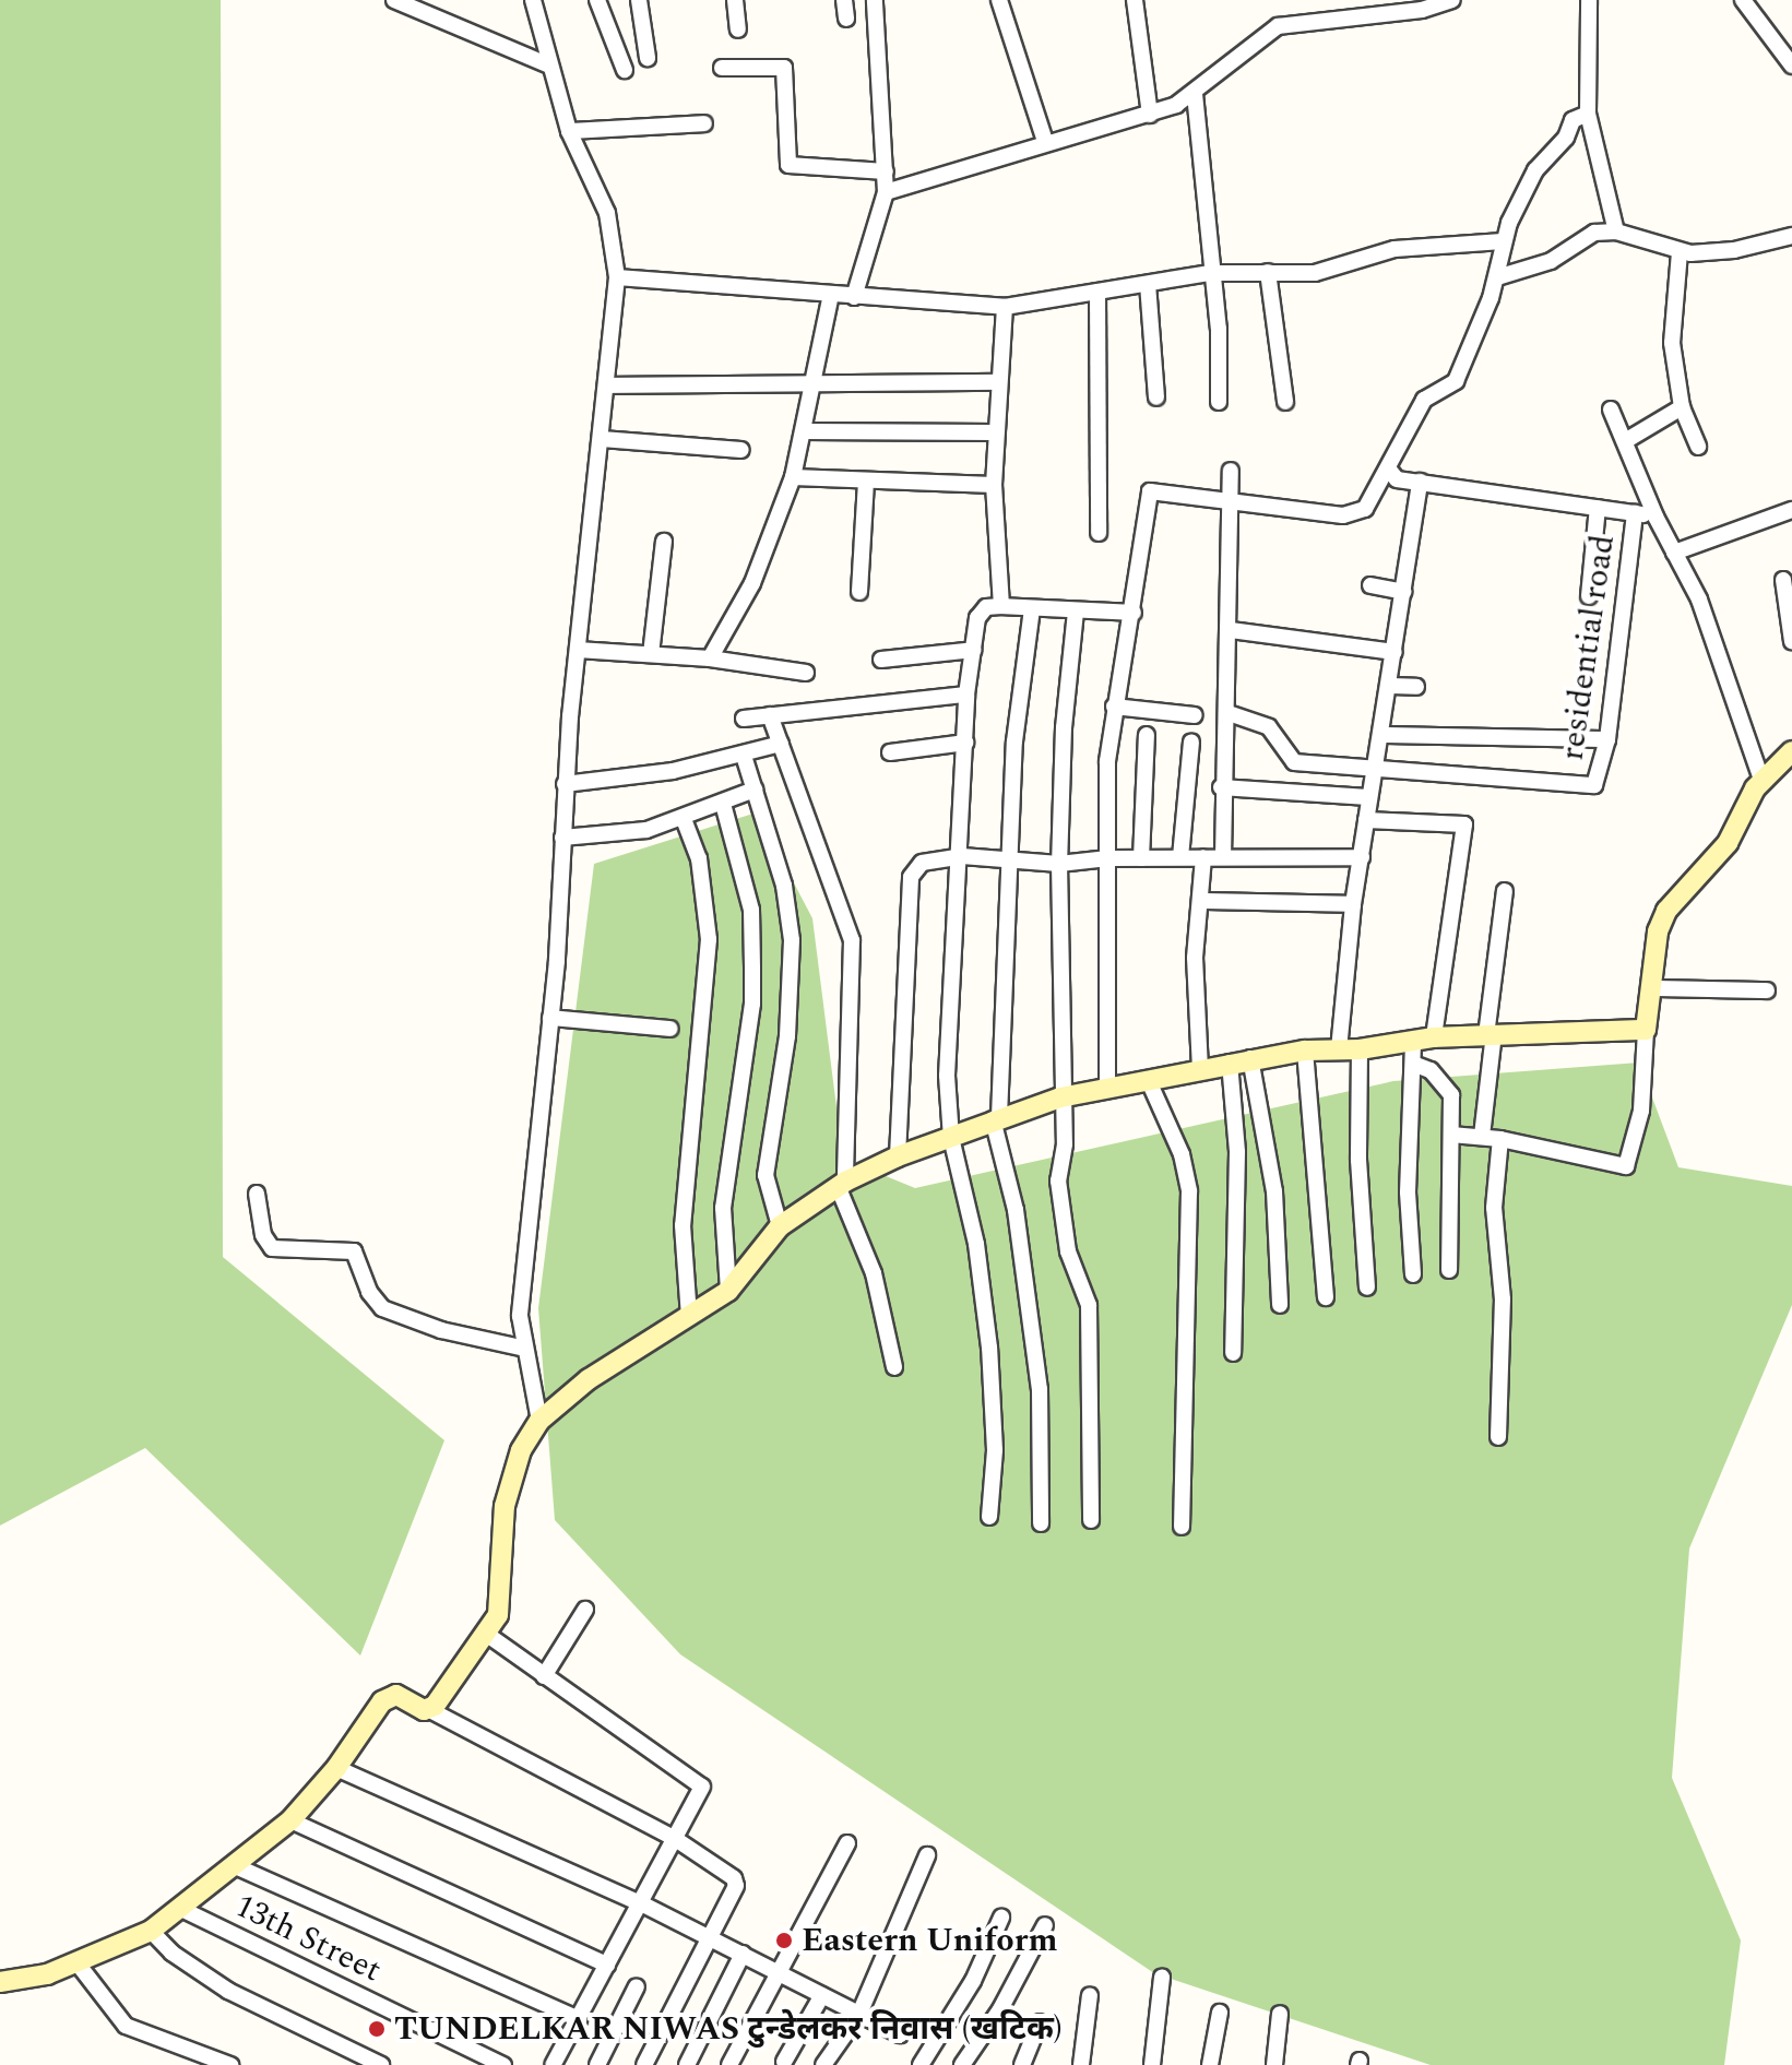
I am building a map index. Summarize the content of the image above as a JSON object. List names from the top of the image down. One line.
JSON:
{"streets":{"street":["residential road","13th Street"]},"places":["Eastern Uniform","TUNDELKAR NIWAS टुन्डेलकर निवास (खटिक)"]}
